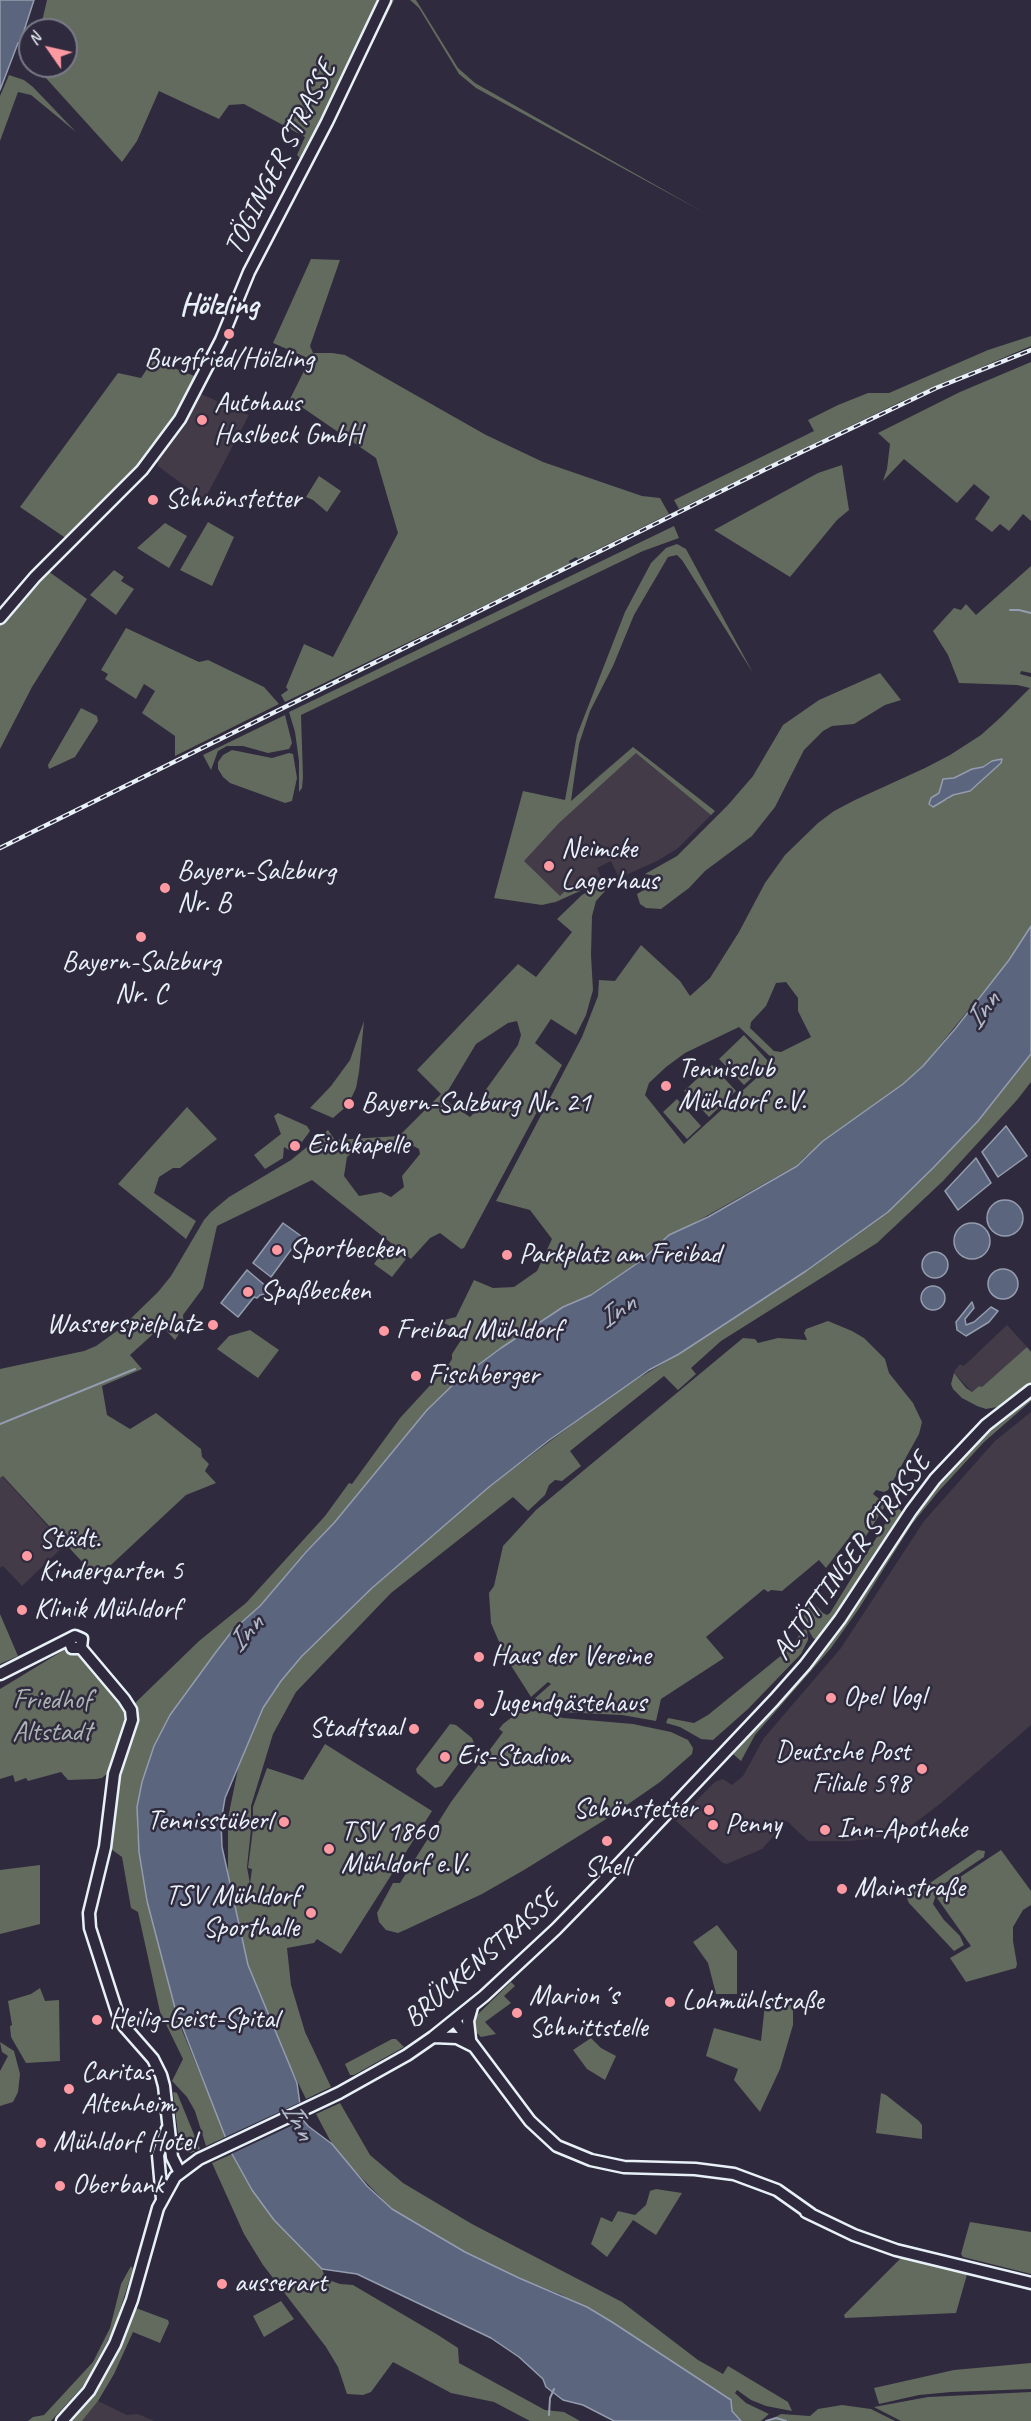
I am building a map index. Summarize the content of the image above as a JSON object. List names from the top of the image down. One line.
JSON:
{"streets":{"main road":["TÖGINGER STRASSE","ALTÖTTINGER STRASSE","BRÜCKENSTRASSE"]},"crossings":[["ALTÖTTINGER STRASSE","BRÜCKENSTRASSE"]],"districts":["Hölzling"],"water":["Inn"],"parks":["Friedhof Altstadt"],"places":["Burgfried/Hölzling","Autohaus Haslbeck GmbH","Schnönstetter","Neimcke Lagerhaus","Bayern-Salzburg Nr. B","Bayern-Salzburg Nr. C","Tennisclub Mühldorf e.V.","Bayern-Salzburg Nr. 21","Eichkapelle","Sportbecken","Parkplatz am Freibad","Spaßbecken","Wasserspielplatz","Freibad Mühldorf","Fischberger","Städt. Kindergarten 5","Klinik Mühldorf","Haus der Vereine","Opel Vogl","Jugendgästehaus","Stadtsaal","Eis-Stadion","Deutsche Post Filiale 598","Schönstetter","Tennisstüberl","Penny","Inn-Apotheke","Shell","TSV 1860 Mühldorf e.V.","Mainstraße","TSV Mühldorf Sporthalle","Lohmühlstraße","Marion´s Schnittstelle","Heilig-Geist-Spital","Caritas Altenheim","Mühldorf Hotel","Oberbank","ausserart"],"north":"top left"}
